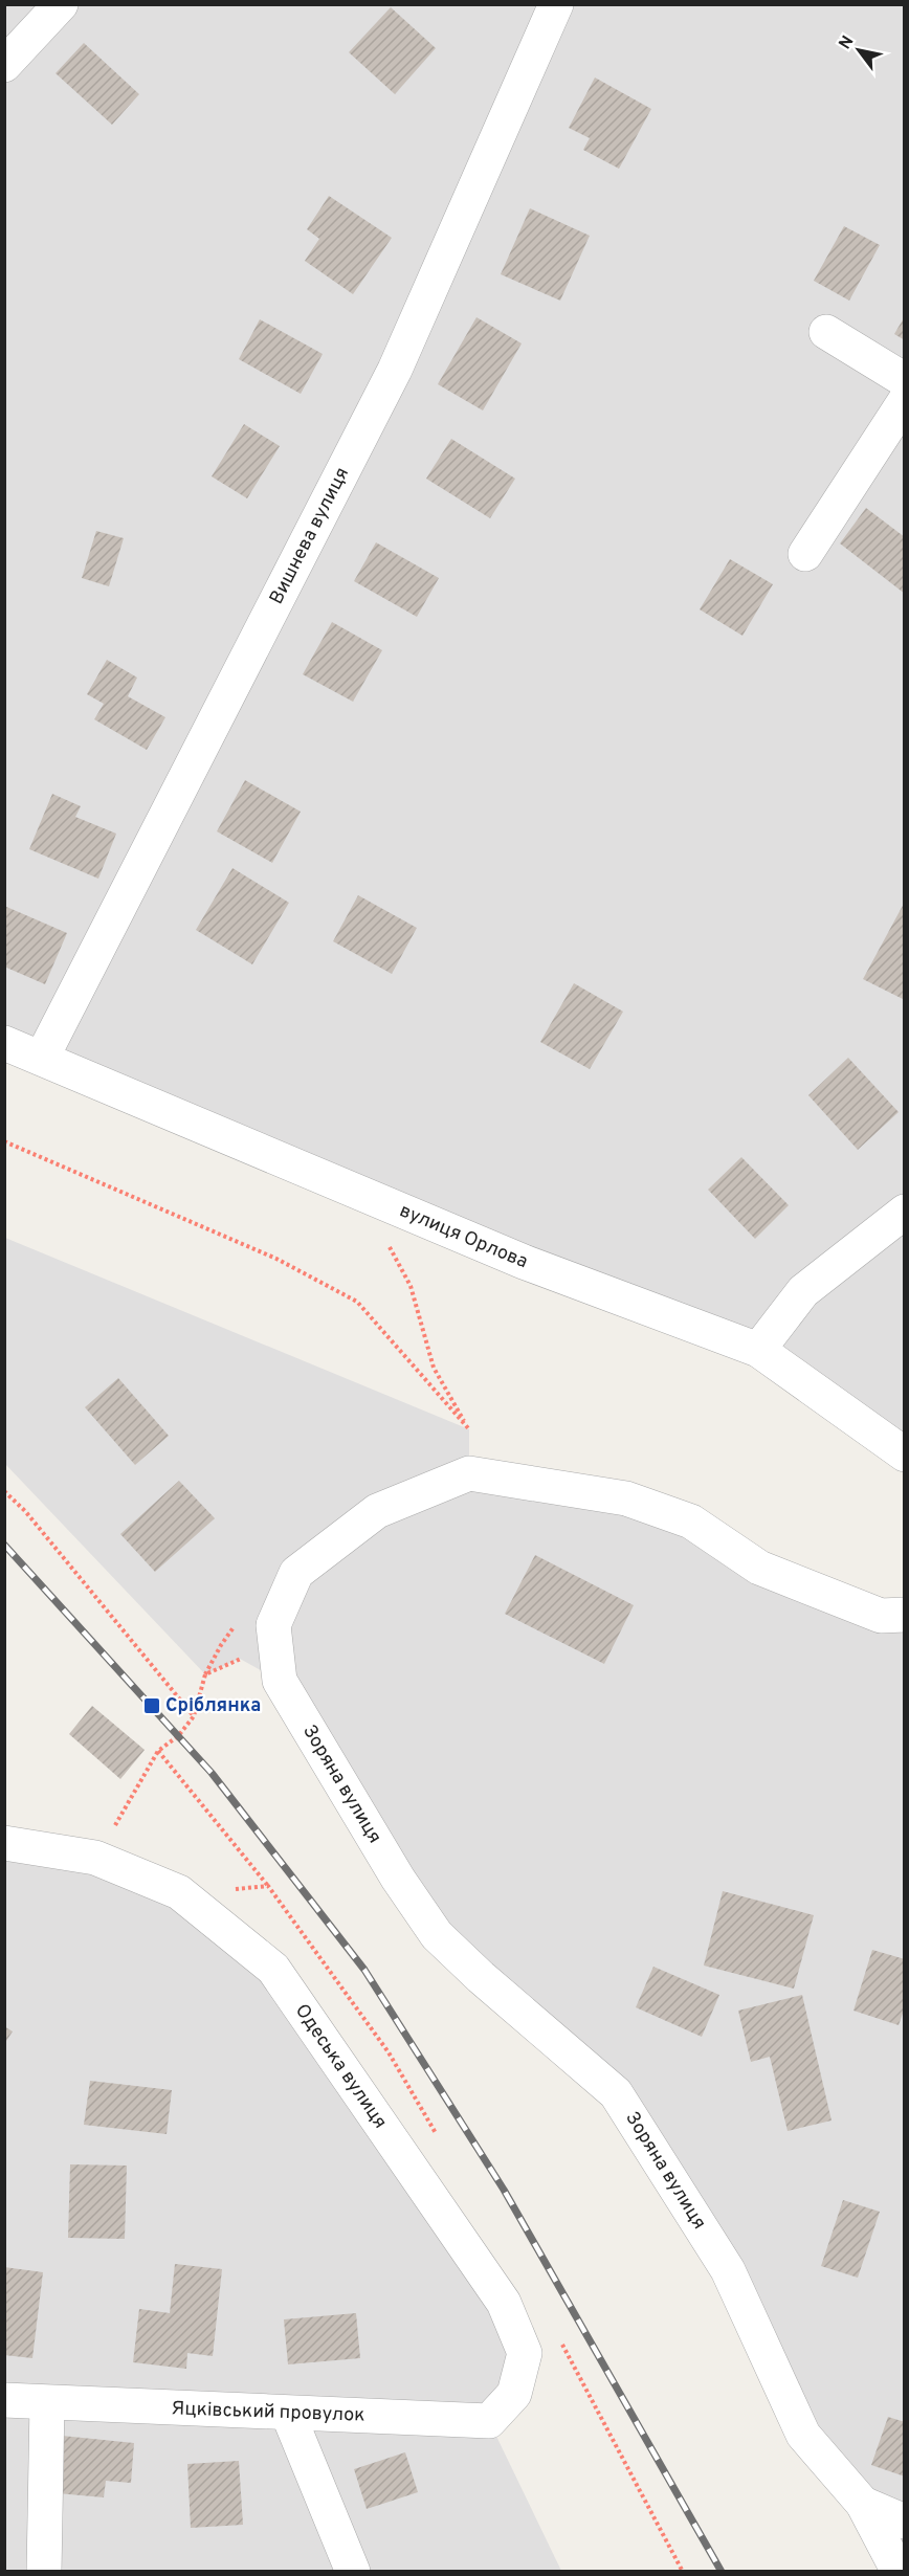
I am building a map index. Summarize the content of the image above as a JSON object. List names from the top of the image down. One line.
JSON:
{"streets":{"street":["Вишнева вулиця","вулиця Орлова","Зоряна вулиця","Одеська вулиця","Яцківський провулок"]},"crossings":[["Вишнева вулиця","вулиця Орлова"],["Одеська вулиця","Яцківський провулок"]],"places":{"transit":["Сріблянка"]},"north":"top left"}
